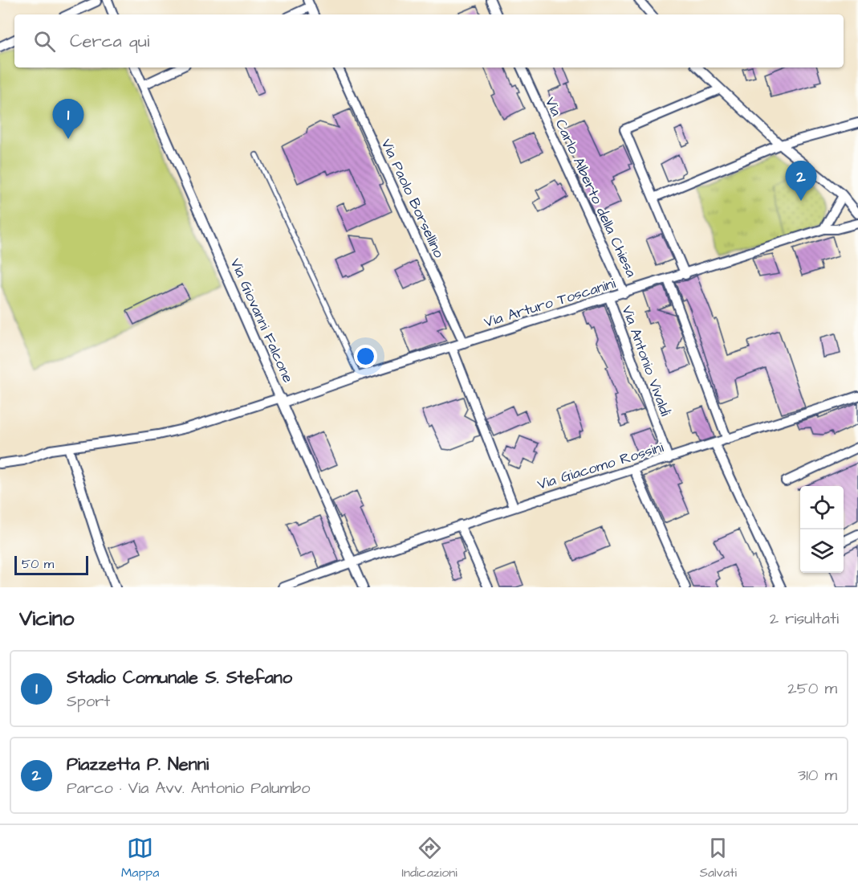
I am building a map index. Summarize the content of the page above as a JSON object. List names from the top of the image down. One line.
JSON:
{"streets":{"street":["Via Carlo Alberto della Chiesa","Via Paolo Borsellino","Via Arturo Toscanini","Via Giovanni Falcone","Via Antonio Vivaldi","Via Giacomo Rossini"]},"crossings":[["Via Carlo Alberto della Chiesa","Via Arturo Toscanini"],["Via Paolo Borsellino","Via Arturo Toscanini"],["Via Arturo Toscanini","Via Giovanni Falcone"],["Via Arturo Toscanini","Via Antonio Vivaldi"],["Via Giovanni Falcone","Via Giacomo Rossini"],["Via Antonio Vivaldi","Via Giacomo Rossini"]],"scale_bar":"50 m","page":{"search":"Cerca qui","pins":["1","2"],"scale":"50 m","heading":["Vicino","2 risultati"],"list":[{"mark":"1","name":"Stadio Comunale S. Stefano","note":"Sport","value":"250 m"},{"mark":"2","name":"Piazzetta P. Nenni","note":"Parco · Via Avv. Antonio Palumbo","value":"310 m"}],"nav":["Mappa","Indicazioni","Salvati"]}}
